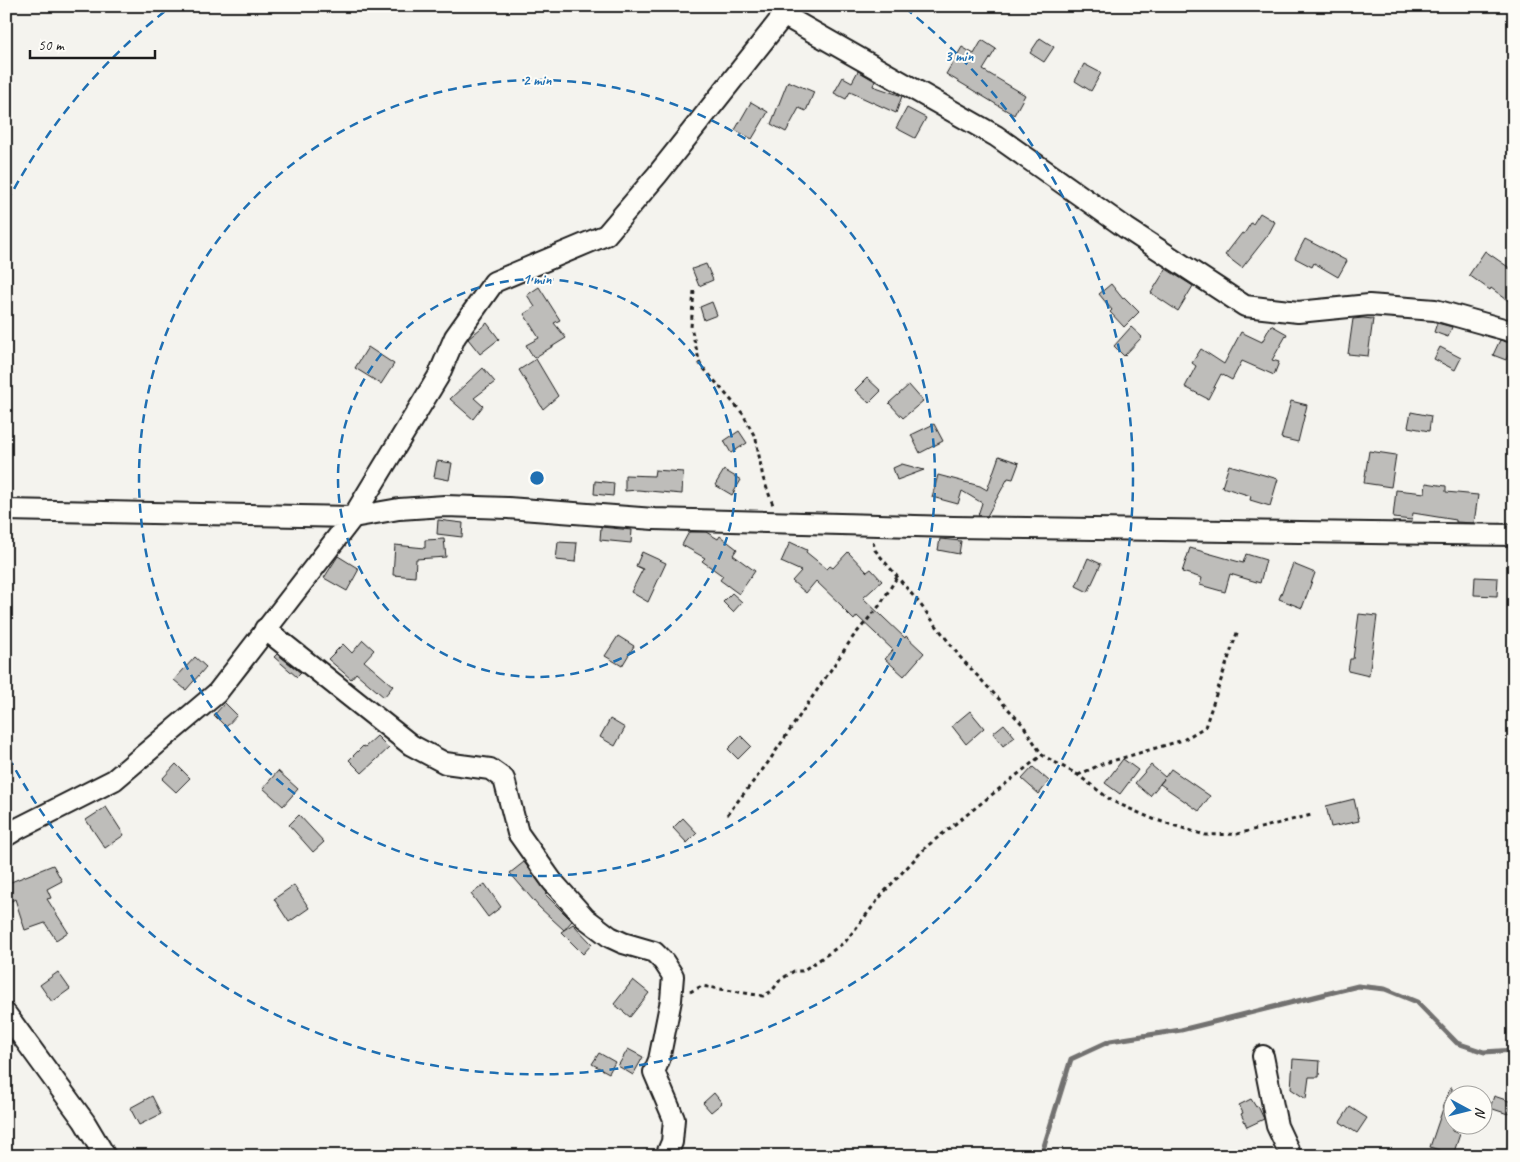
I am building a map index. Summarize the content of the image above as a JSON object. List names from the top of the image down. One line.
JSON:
{"scale_bar":"50 m","north":"right","rings":["3 min","2 min","1 min"]}
